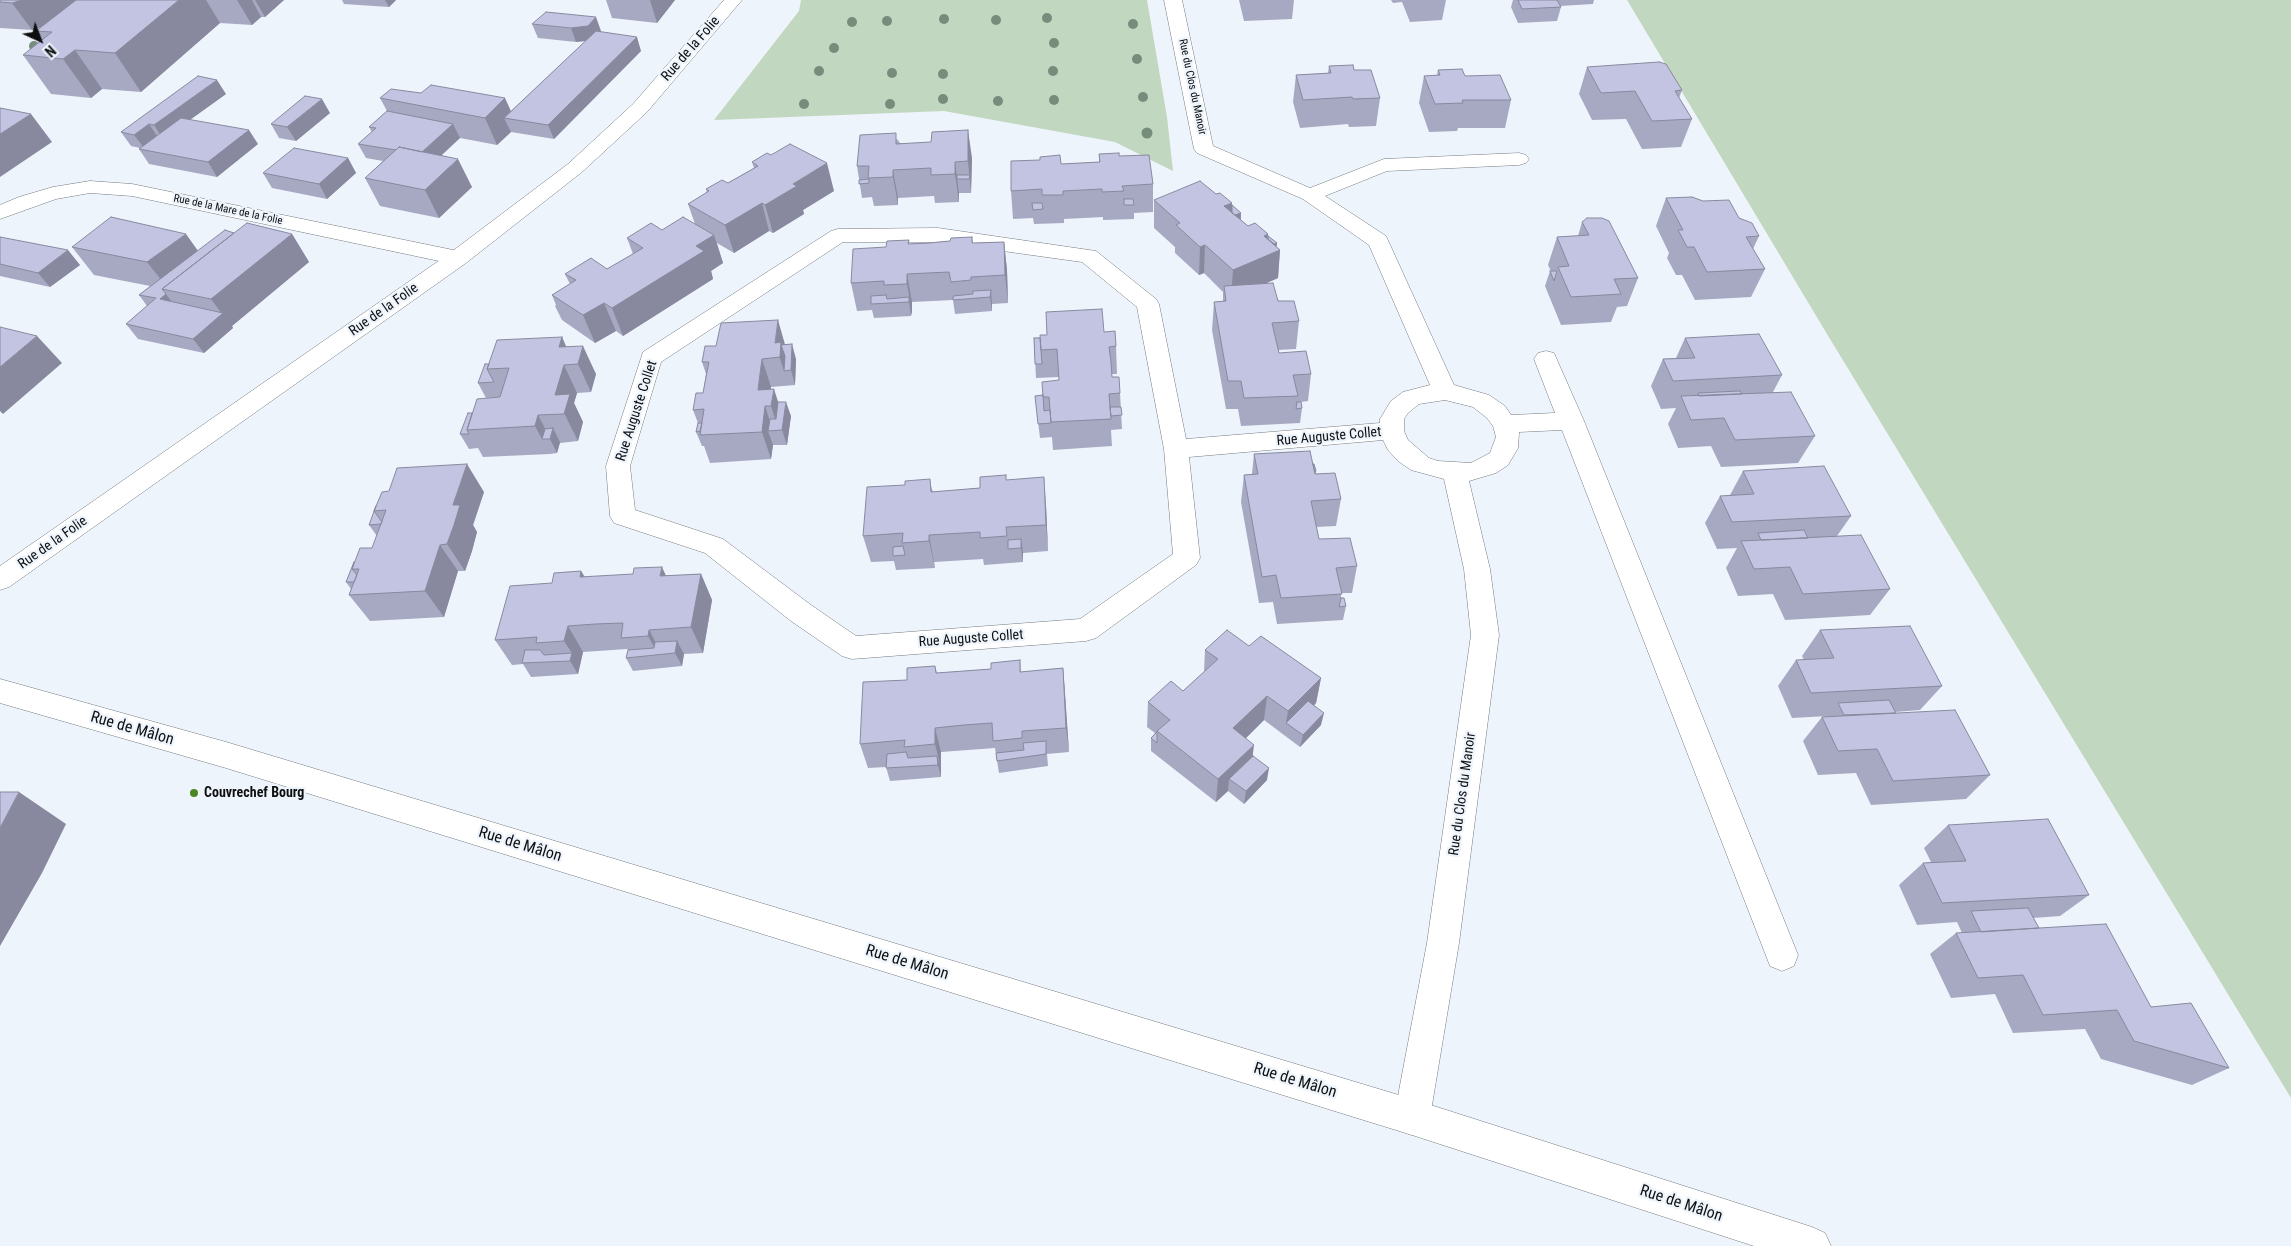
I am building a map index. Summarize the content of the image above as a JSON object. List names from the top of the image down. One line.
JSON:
{"streets":{"street":["Rue de la Folie","Rue du Clos du Manoir","Rue de la Mare de la Folie","Rue Auguste Collet","Rue de Mâlon"]},"crossings":[["Rue de la Folie","Rue de la Mare de la Folie"],["Rue du Clos du Manoir","Rue Auguste Collet"],["Rue du Clos du Manoir","Rue de Mâlon"]],"places":["Couvrechef Bourg"],"north":"bottom right"}
